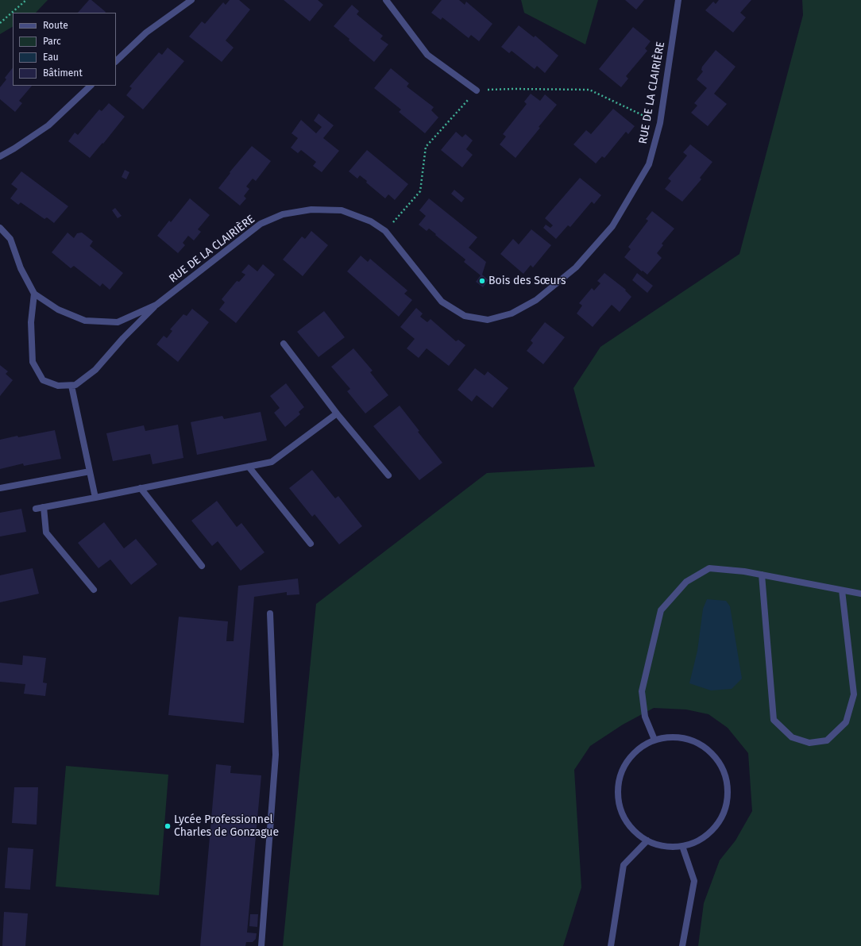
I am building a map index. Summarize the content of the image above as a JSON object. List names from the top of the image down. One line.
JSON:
{"streets":{"street":["RUE DE LA CLAIRIÈRE"]},"places":["Bois des Sœurs","Lycée Professionnel Charles de Gonzague"],"legend":["Route","Parc","Eau","Bâtiment"]}
